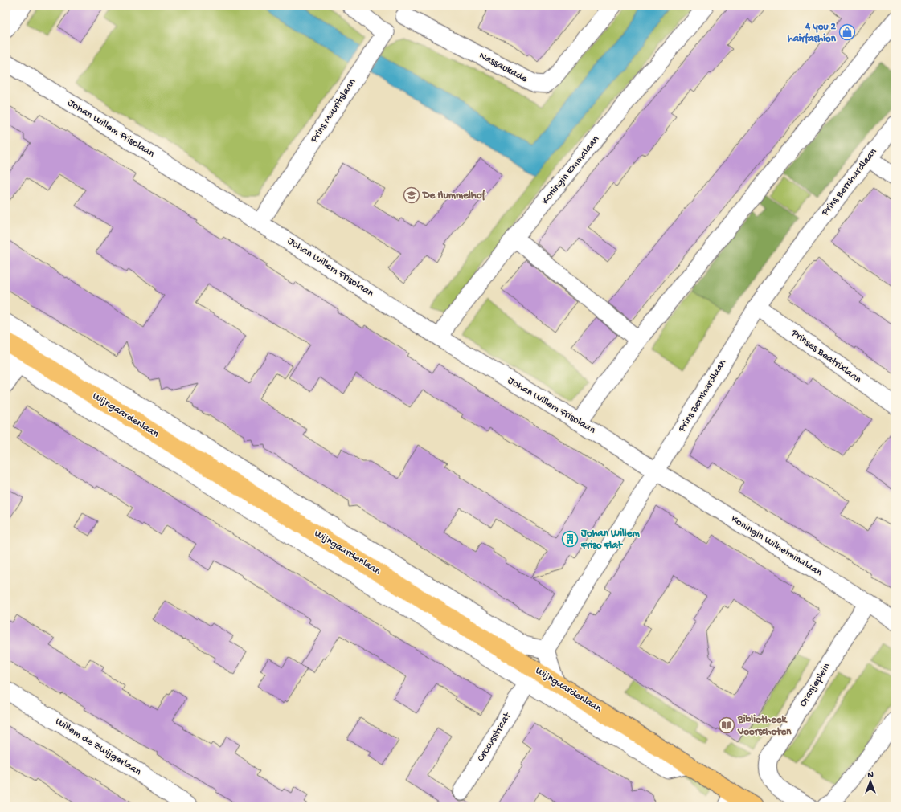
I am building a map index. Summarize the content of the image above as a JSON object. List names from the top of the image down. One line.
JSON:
{"streets":{"main road":["Wijngaardenlaan"],"street":["Nassaukade","Prins Mauritslaan","Johan Willem Frisolaan","Koningin Emmalaan","Prins Bernhardlaan","Prinses Beatrixlaan","Koningin Wilhelminalaan","Oranjeplein","Crocusstraat","Willem de Zwijgerlaan"]},"crossings":[["Nassaukade","Prins Mauritslaan"],["Prins Mauritslaan","Johan Willem Frisolaan"],["Johan Willem Frisolaan","Koningin Emmalaan"],["Johan Willem Frisolaan","Prins Bernhardlaan"],["Johan Willem Frisolaan","Koningin Wilhelminalaan"],["Prins Bernhardlaan","Prinses Beatrixlaan"],["Prins Bernhardlaan","Wijngaardenlaan"],["Prins Bernhardlaan","Koningin Wilhelminalaan"],["Wijngaardenlaan","Crocusstraat"],["Koningin Wilhelminalaan","Oranjeplein"]],"places":{"shop":["4 you 2 hairfashion"],"school or university":["De Hummelhof"],"building":["Johan Willem Friso Flat"],"library":["Bibliotheek Voorschoten"]},"north":"top"}
